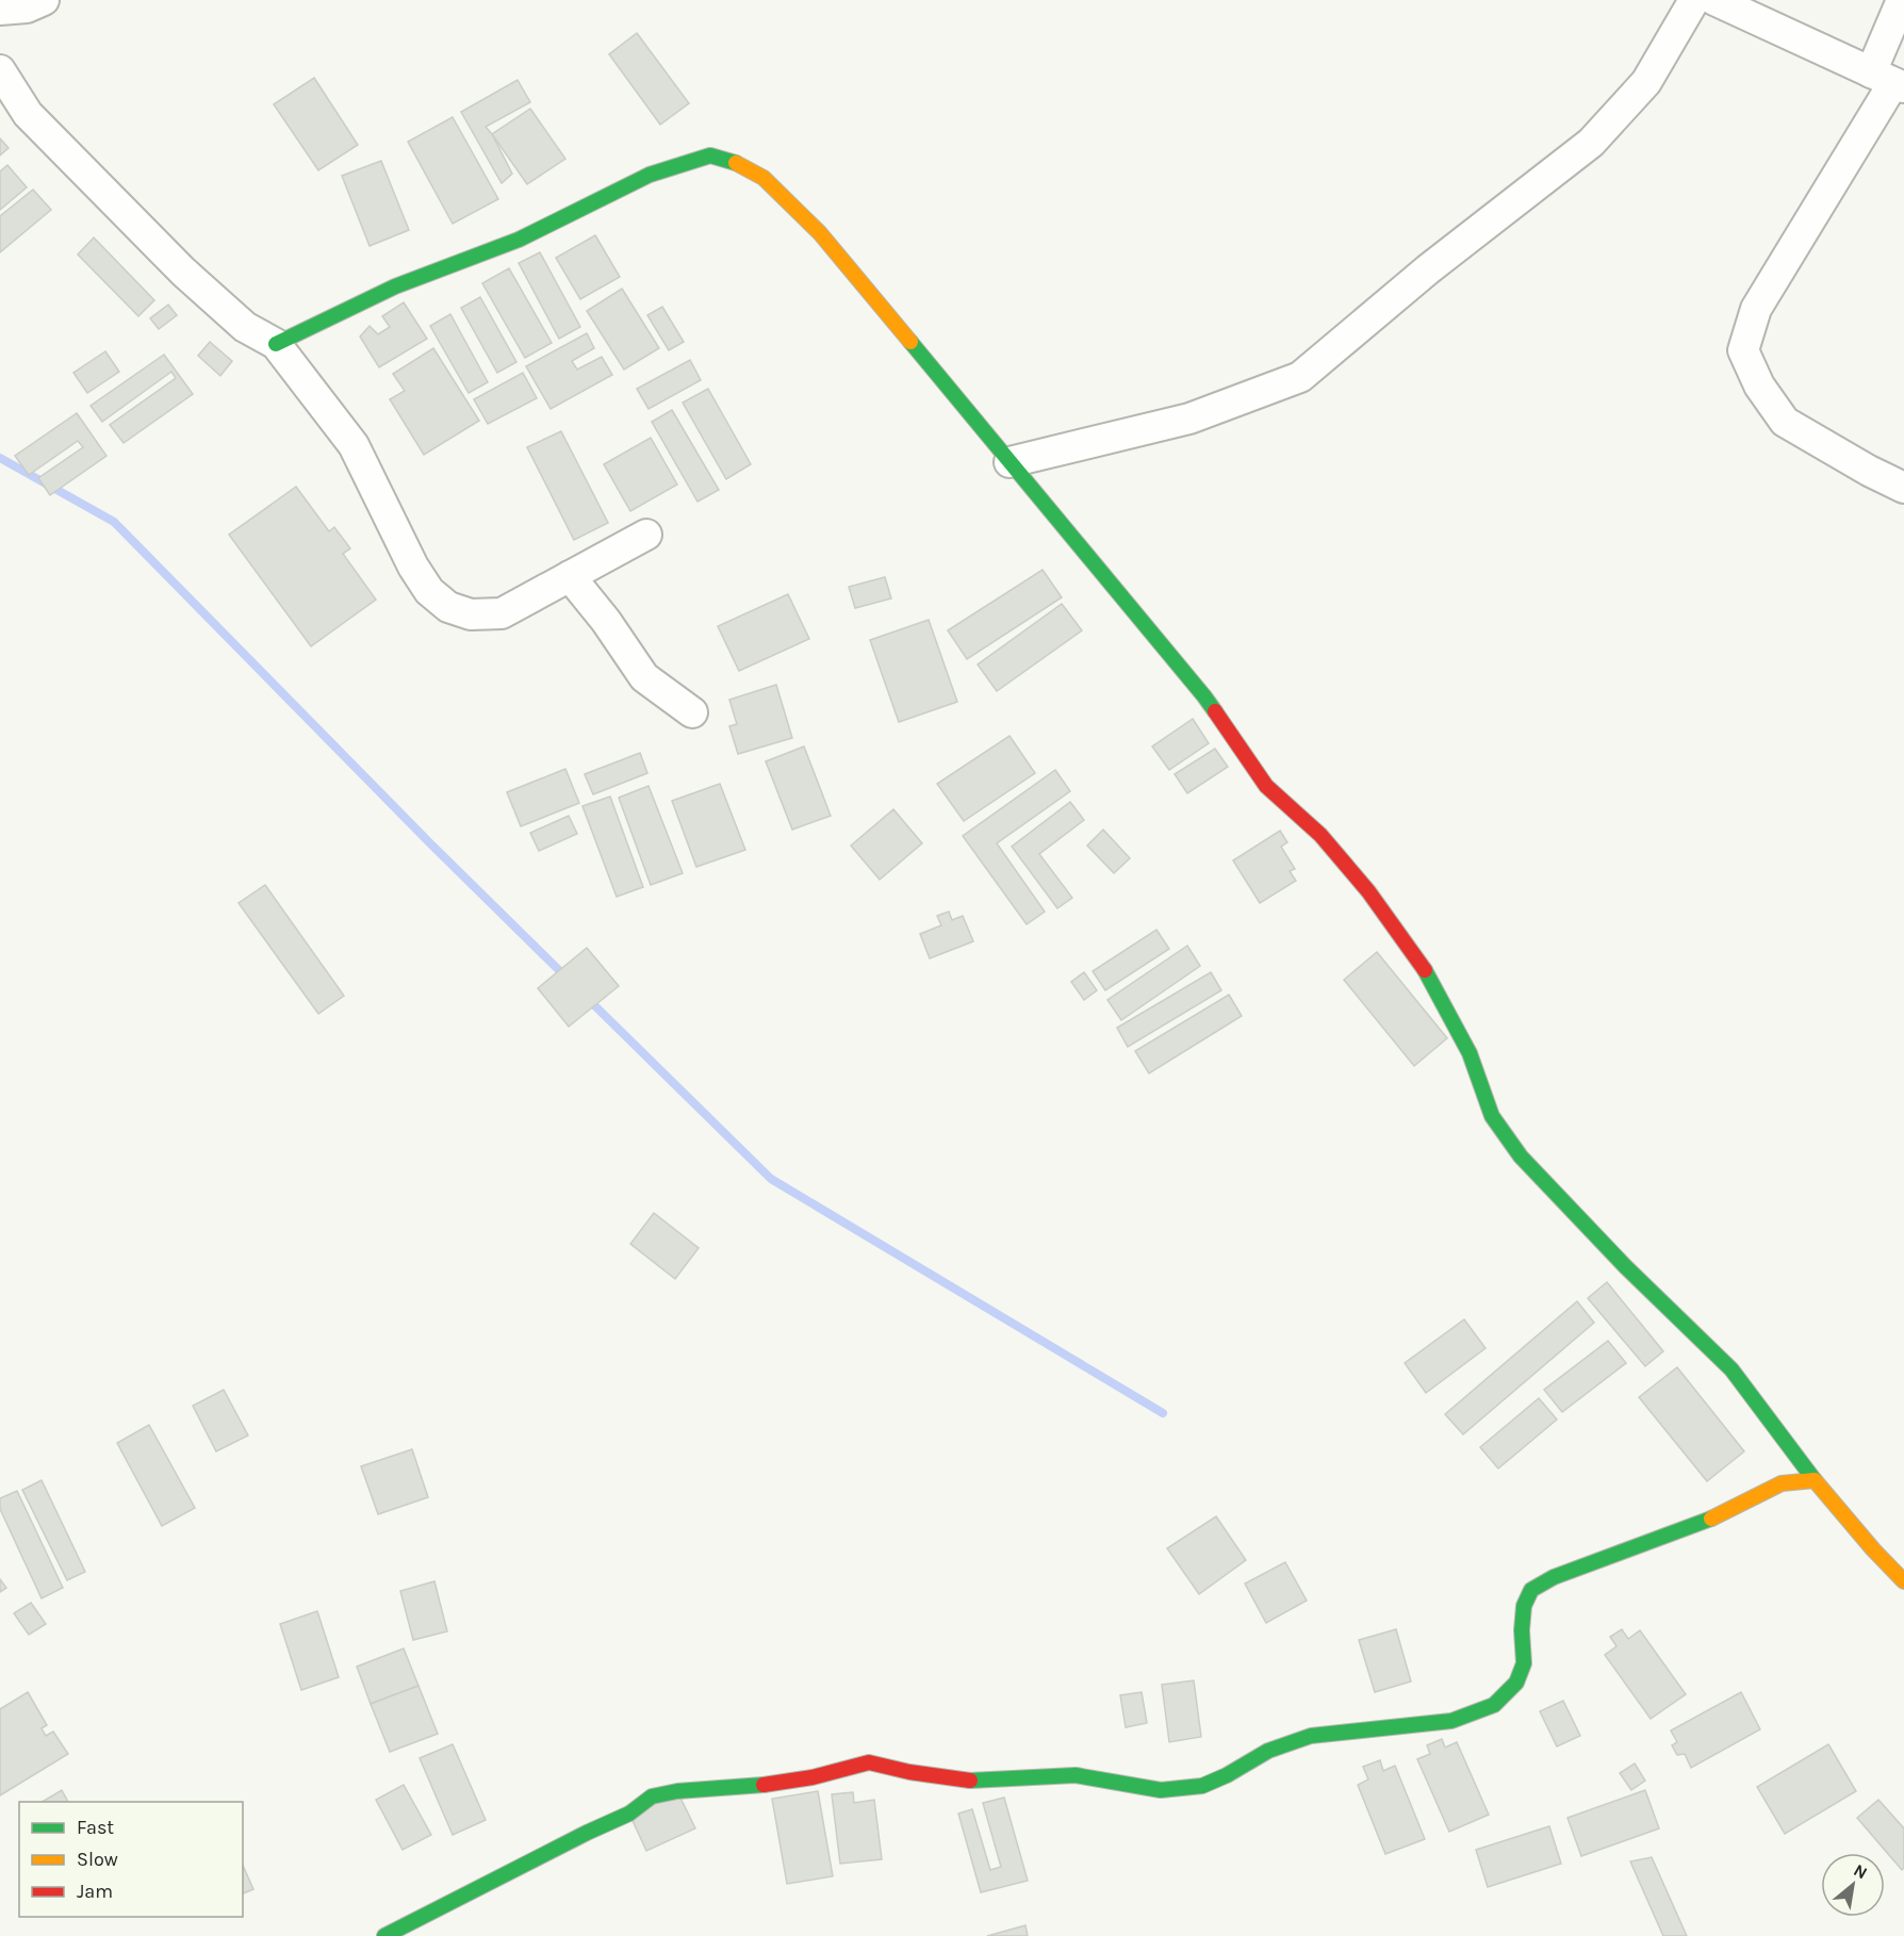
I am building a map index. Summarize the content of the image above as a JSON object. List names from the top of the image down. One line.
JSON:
{"legend":["Fast","Slow","Jam"],"north":"top right"}
